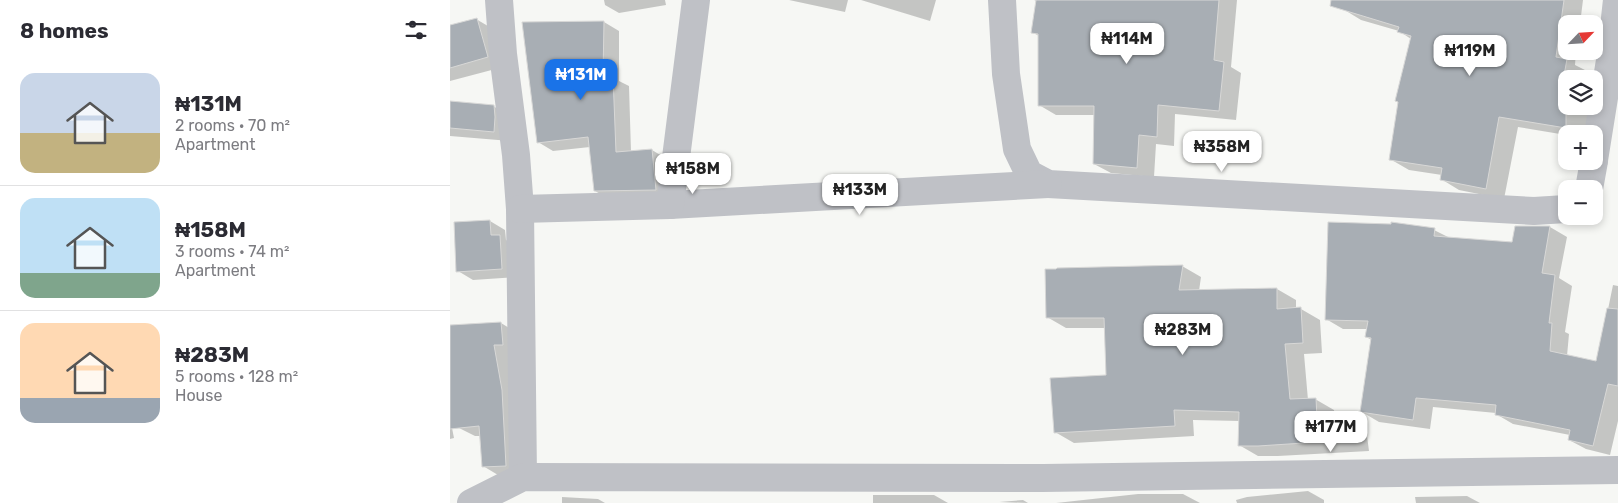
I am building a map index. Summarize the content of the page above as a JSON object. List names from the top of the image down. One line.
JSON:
{"north":"top right","page":{"heading":"8 homes","map_buttons":["+","−"],"price":["₦114M","₦119M","₦131M","₦358M","₦158M","₦133M","₦283M","₦177M"],"list":[{"name":"₦131M","note":"2 rooms · 70 m² · Apartment"},{"name":"₦158M","note":"3 rooms · 74 m² · Apartment"},{"name":"₦283M","note":"5 rooms · 128 m² · House"}]}}
